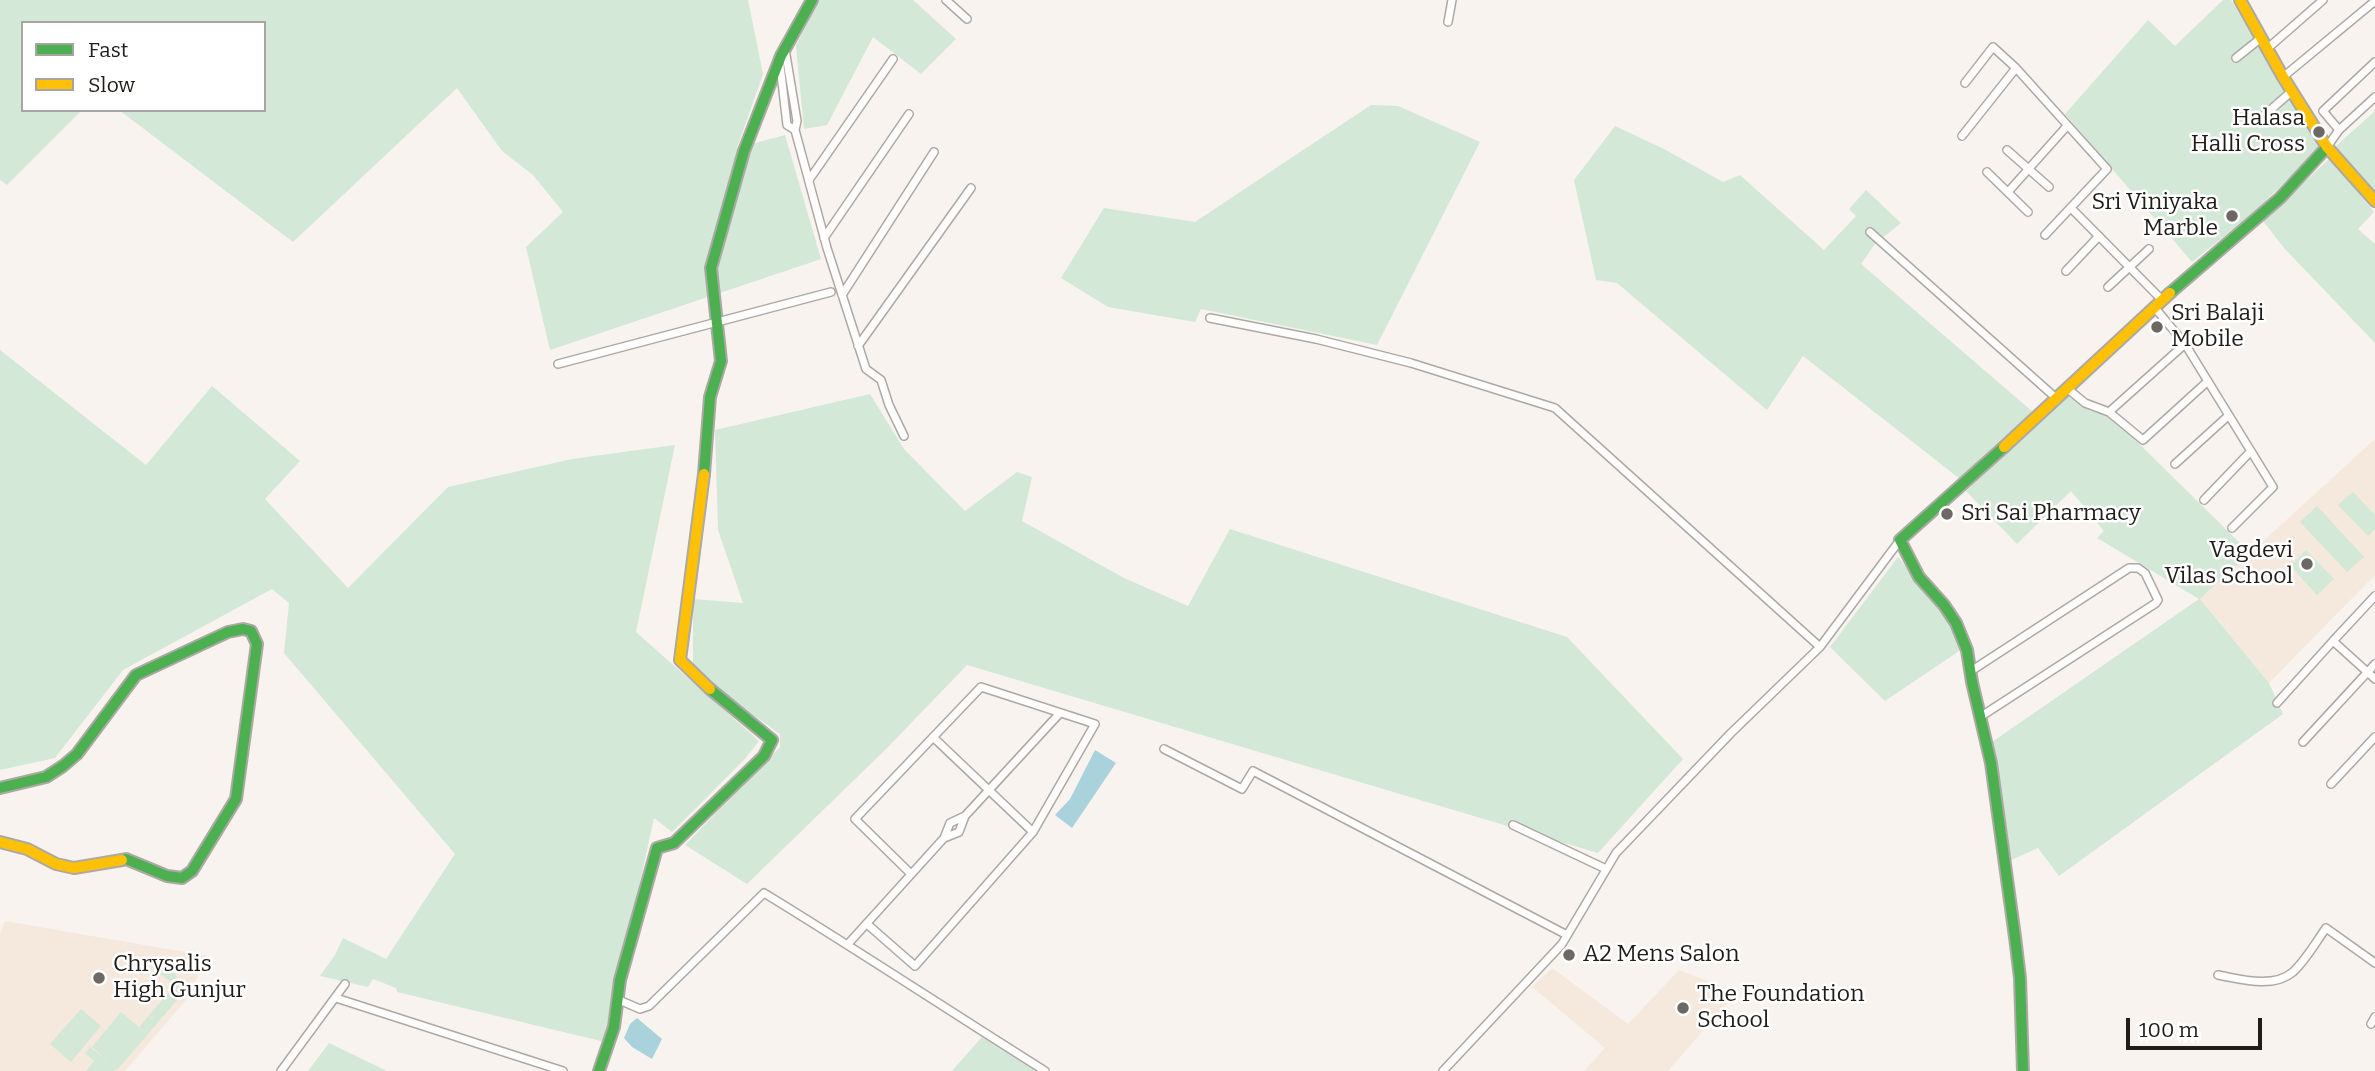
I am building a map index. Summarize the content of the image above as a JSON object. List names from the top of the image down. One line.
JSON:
{"places":["Halasa Halli Cross","Sri Viniyaka Marble","Sri Balaji Mobile","Sri Sai Pharmacy","Vagdevi Vilas School","A2 Mens Salon","Chrysalis High Gunjur","The Foundation School"],"legend":["Fast","Slow"],"scale_bar":"100 m"}
